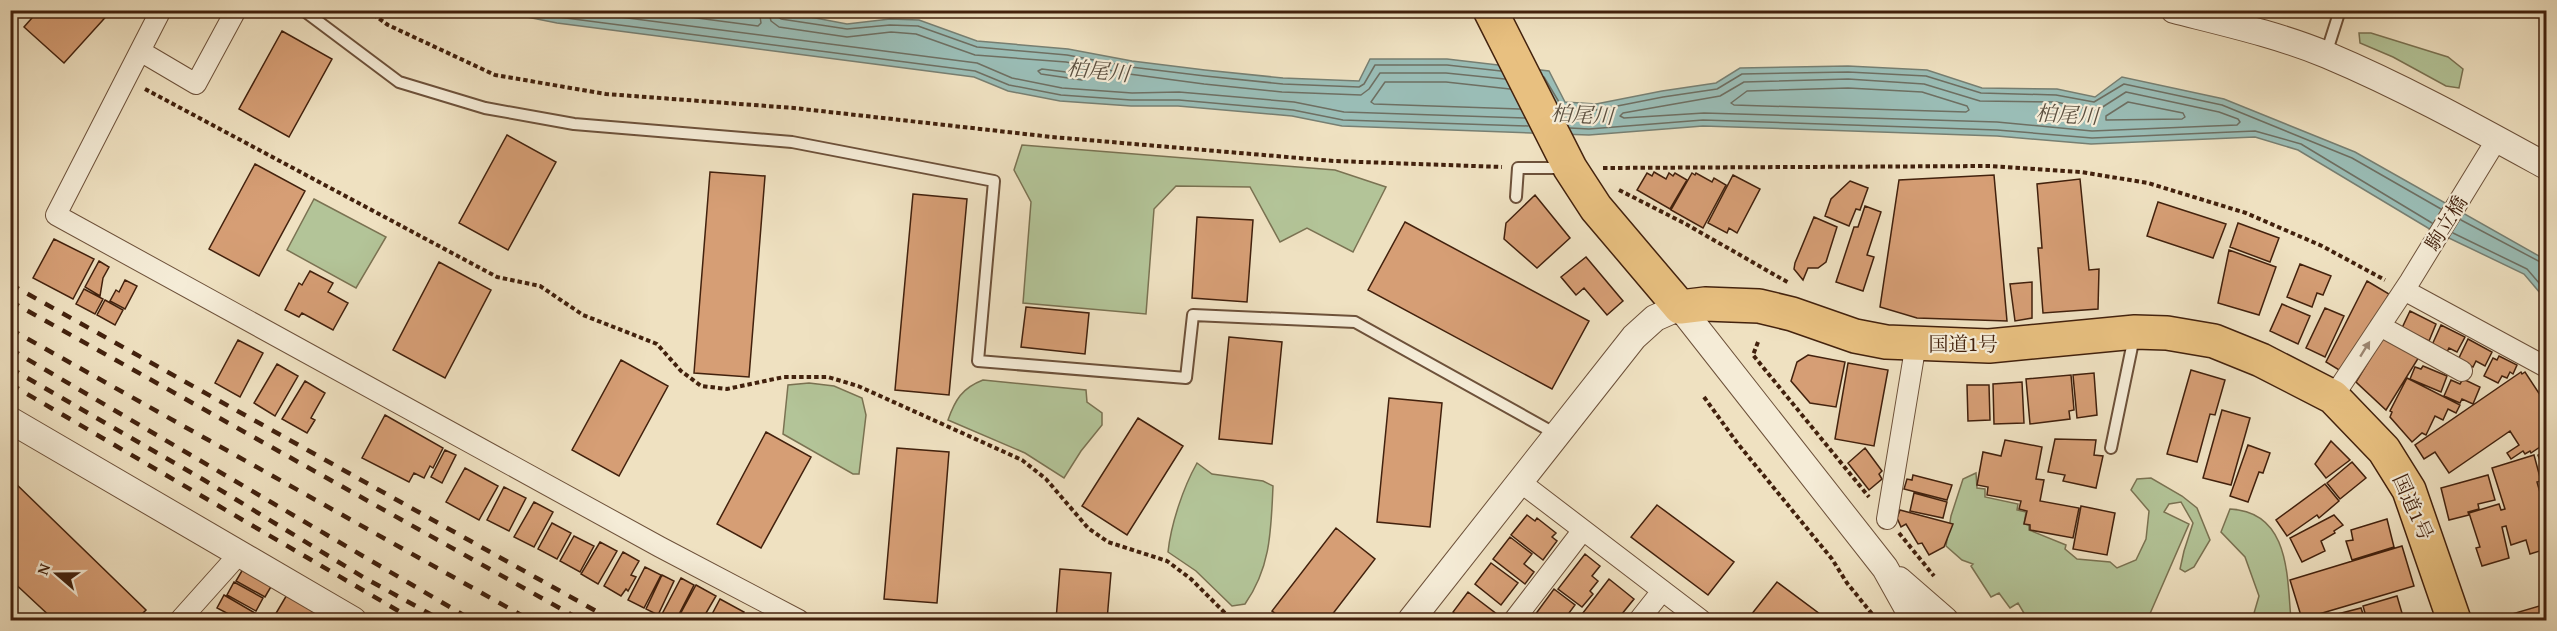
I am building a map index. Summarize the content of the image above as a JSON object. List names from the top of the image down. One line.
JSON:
{"streets":{"highway":["国道1号"],"street":["駒立橋"]},"crossings":[["駒立橋","国道1号"]],"water":["柏尾川"],"north":"left"}
